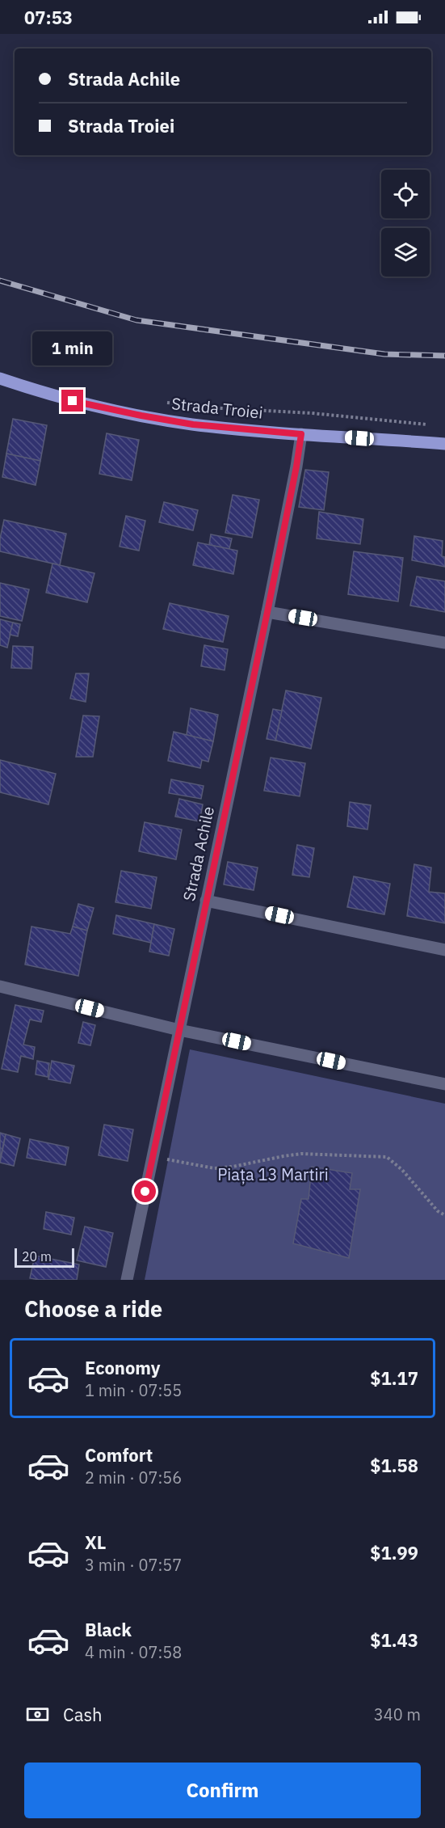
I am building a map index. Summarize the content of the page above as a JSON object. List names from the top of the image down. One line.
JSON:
{"streets":{"main road":["Strada Troiei"],"street":["Strada Achile"]},"crossings":[["Strada Troiei","Strada Achile"]],"parks":["Piața 13 Martiri"],"scale_bar":"20 m","page":{"status":"07:53","banner":["Strada Achile","Strada Troiei"],"bubble":"1 min","scale":"20 m","heading":"Choose a ride","list":[{"name":"Economy","note":"1 min · 07:55","value":"$1.17"},{"name":"Comfort","note":"2 min · 07:56","value":"$1.58"},{"name":"XL","note":"3 min · 07:57","value":"$1.99"},{"name":"Black","note":"4 min · 07:58","value":"$1.43"}],"pay":["Cash","340 m"],"buttons":"Confirm"}}
